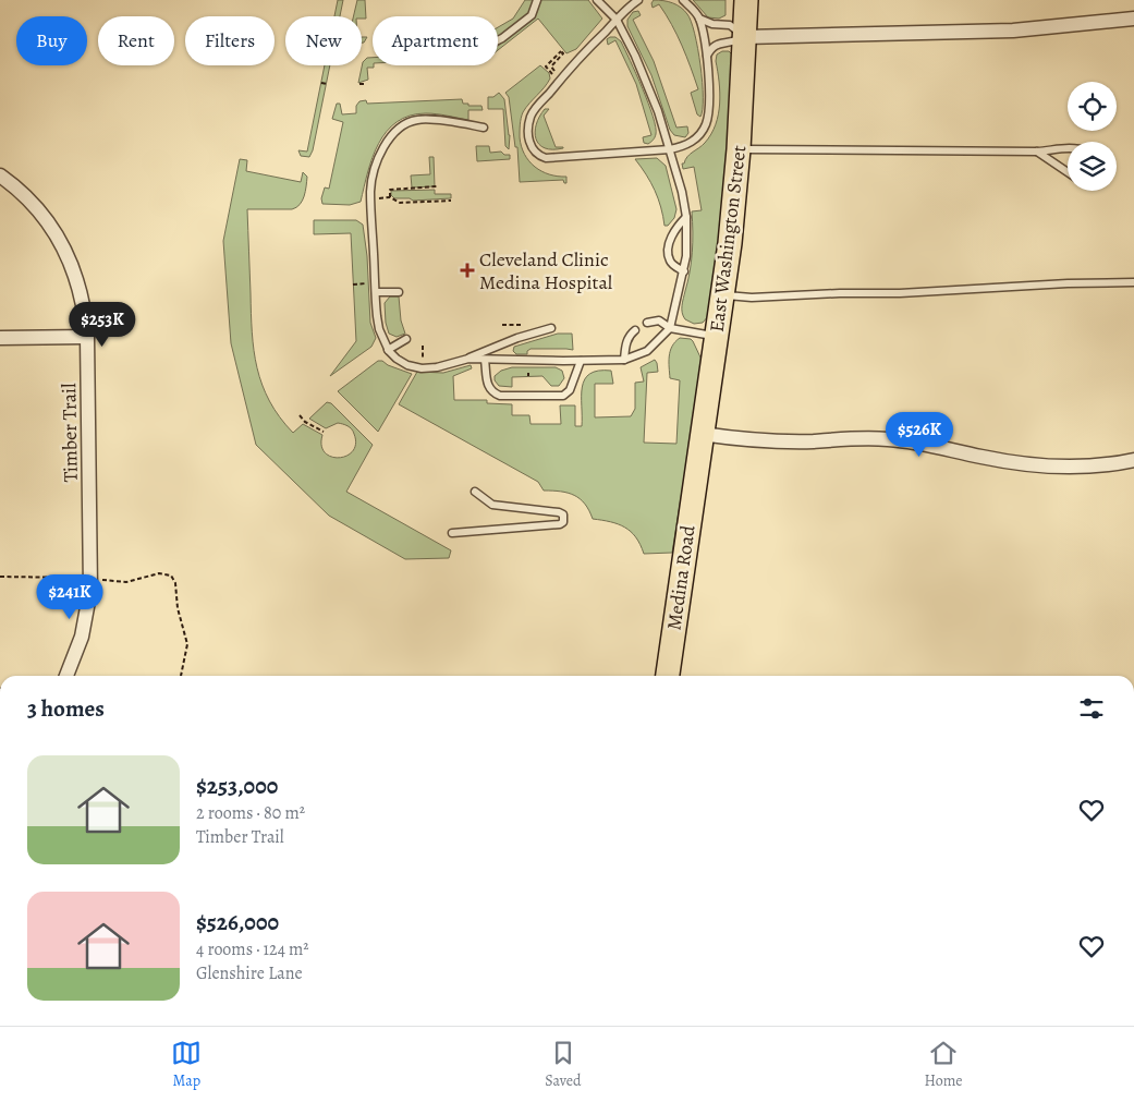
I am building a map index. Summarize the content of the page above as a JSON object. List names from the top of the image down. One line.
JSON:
{"streets":{"highway":["East Washington Street","Medina Road"],"street":["Timber Trail"]},"crossings":[["East Washington Street","Medina Road"]],"places":{"health":["Cleveland Clinic Medina Hospital"]},"page":{"chip":["Buy","Rent","Filters","New","Apartment"],"price":["$253K","$526K","$241K"],"heading":"3 homes","list":[{"name":"$253,000","note":"2 rooms · 80 m² · Timber Trail"},{"name":"$526,000","note":"4 rooms · 124 m² · Glenshire Lane"}],"tabs":["Map","Saved","Home"]}}
